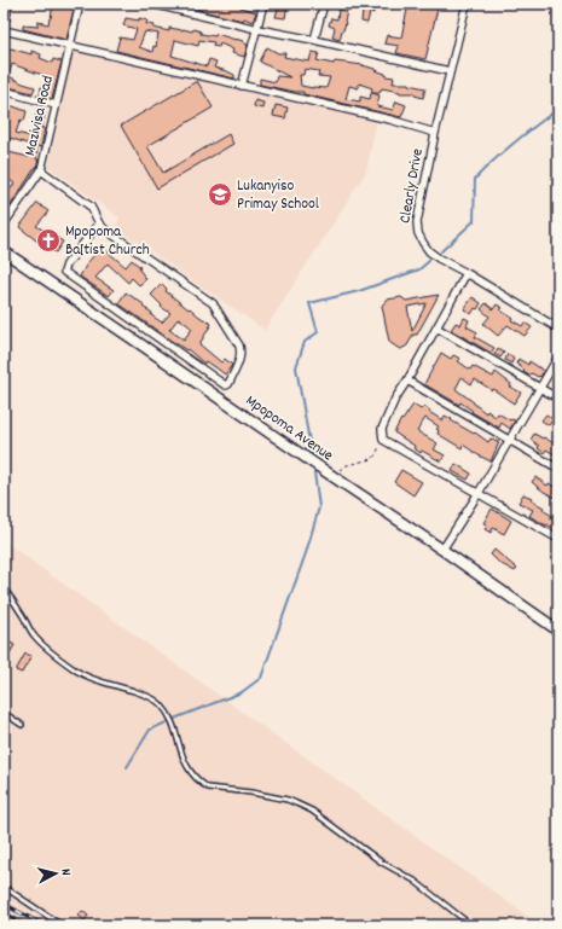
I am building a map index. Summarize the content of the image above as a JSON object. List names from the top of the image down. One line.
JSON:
{"streets":{"street":["Mazivisa Road","Clearly Drive","Mpopoma Avenue"]},"places":{"school or university":["Lukanyiso Primay School"],"church":["Mpopoma Ba[tist Church"]},"north":"right"}
